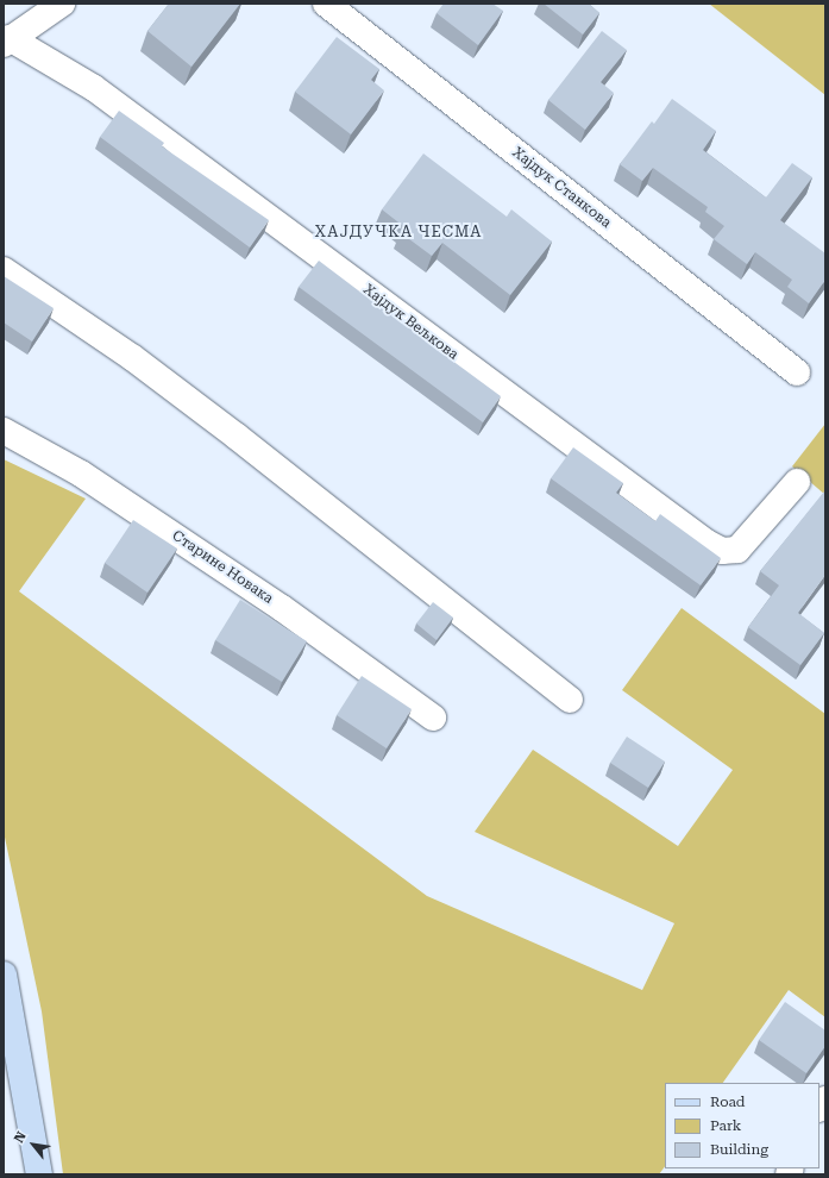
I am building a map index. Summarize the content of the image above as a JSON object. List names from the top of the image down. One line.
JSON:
{"streets":{"street":["Хајдук Станкова","Хајдук Вељкова","Старине Новака"]},"districts":["ХАЈДУЧКА ЧЕСМА"],"legend":["Road","Park","Building"],"north":"top left"}
